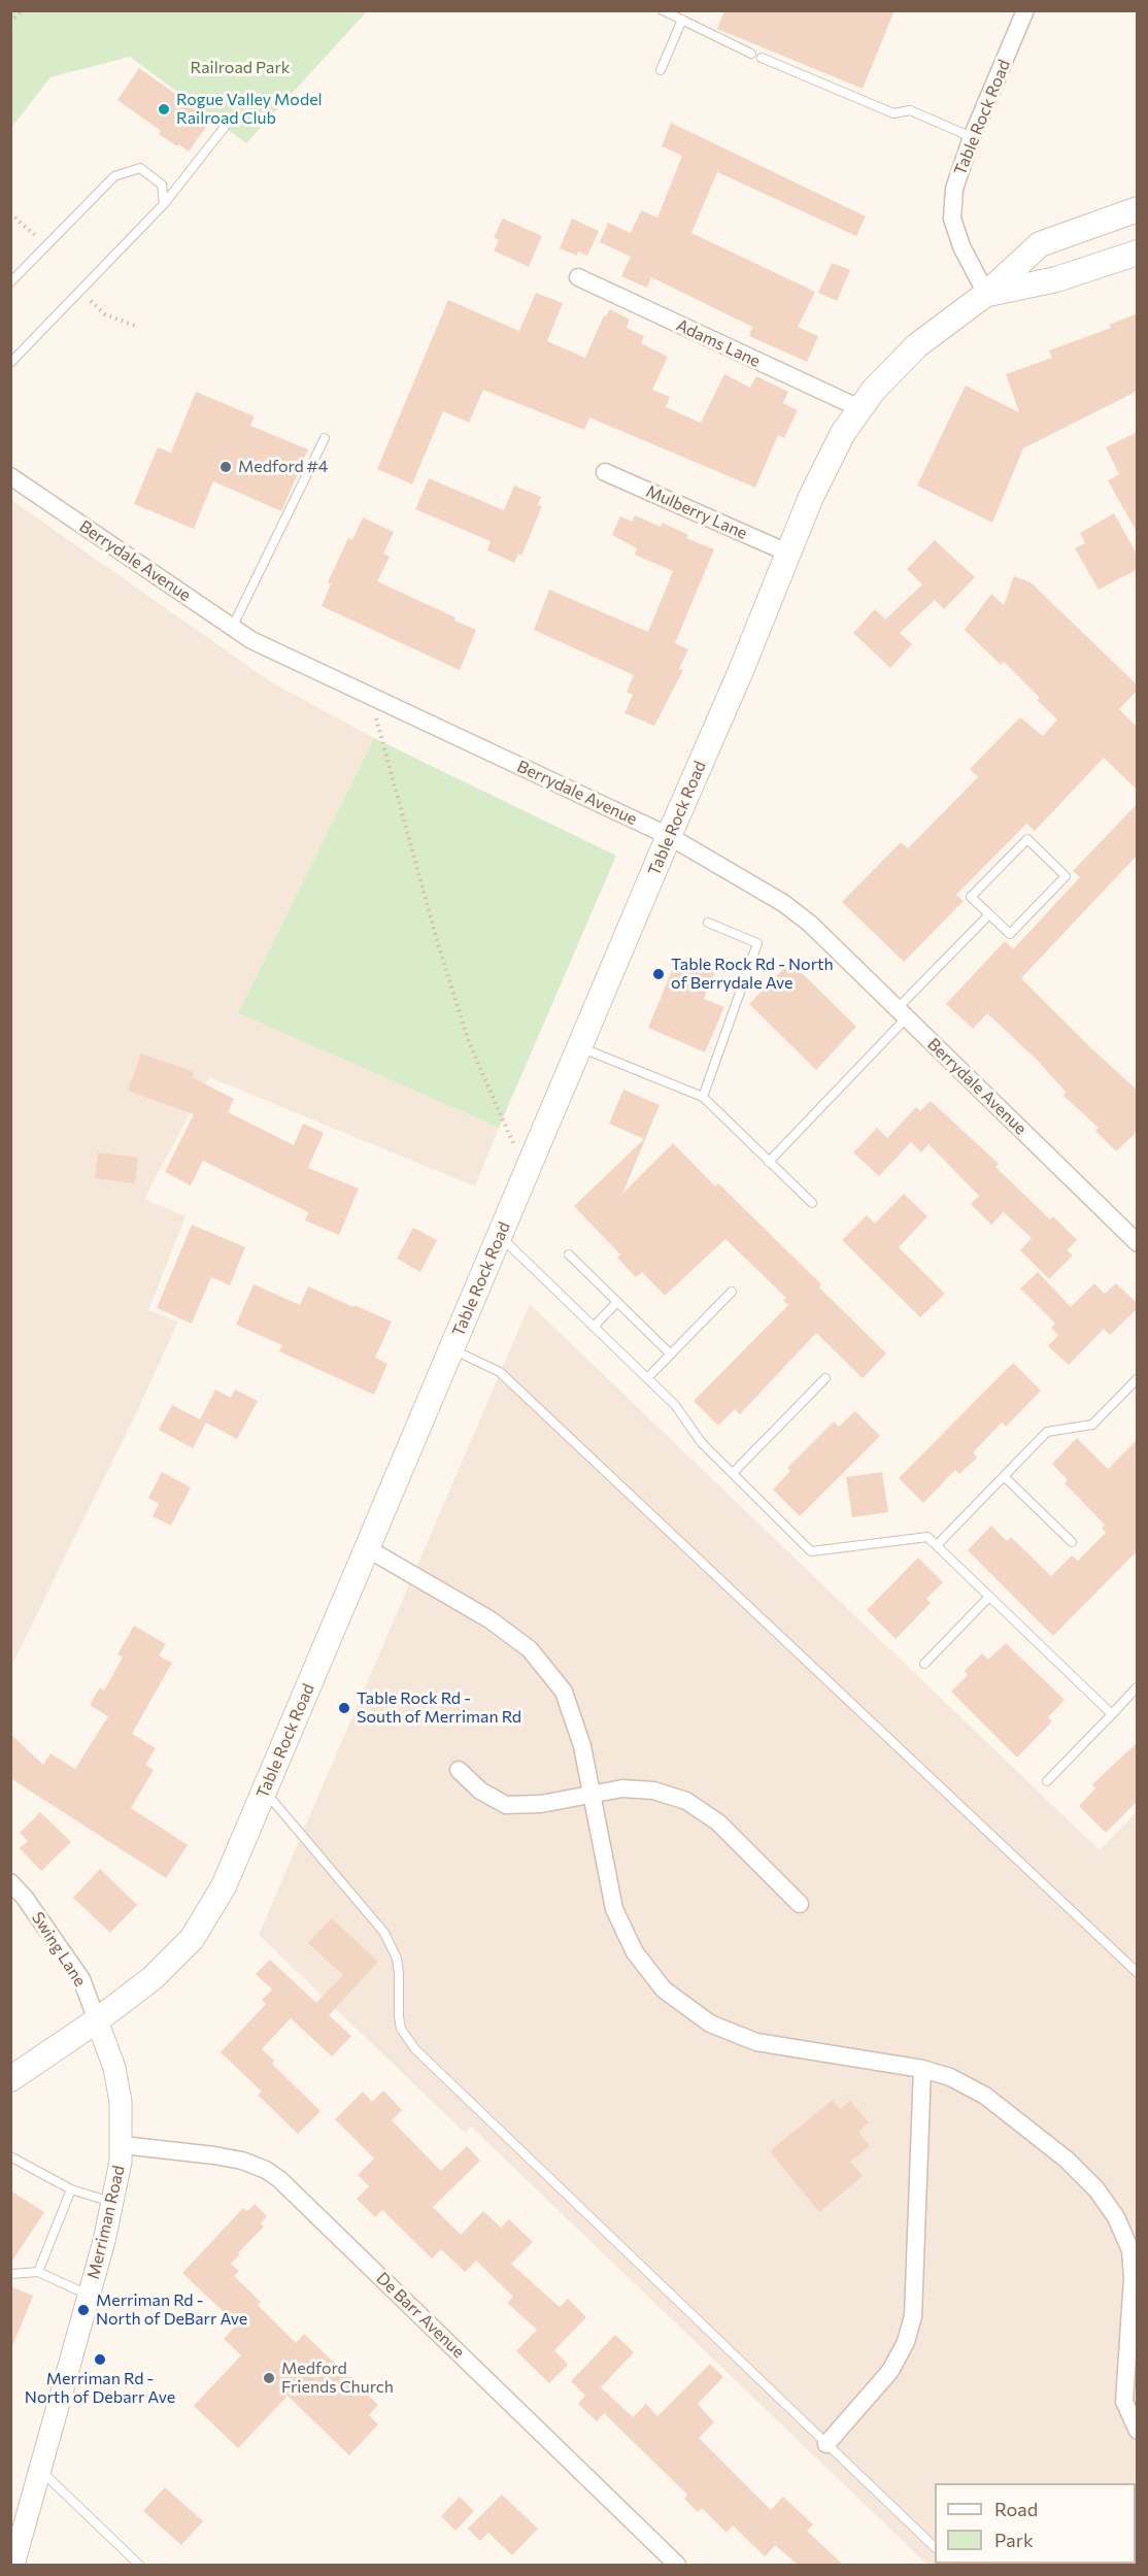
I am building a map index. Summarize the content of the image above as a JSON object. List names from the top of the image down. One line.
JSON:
{"streets":{"main road":["Table Rock Road"],"street":["Adams Lane","Mulberry Lane","Berrydale Avenue","Swing Lane","Merriman Road","De Barr Avenue"]},"crossings":[["Table Rock Road","Adams Lane"],["Table Rock Road","Mulberry Lane"],["Table Rock Road","Berrydale Avenue"],["Table Rock Road","Swing Lane"],["Table Rock Road","Merriman Road"],["Swing Lane","Merriman Road"],["Merriman Road","De Barr Avenue"]],"parks":["Railroad Park"],"places":["Rogue Valley Model Railroad Club","Medford #4","Table Rock Rd - North of Berrydale Ave","Table Rock Rd - South of Merriman Rd","Merriman Rd - North of DeBarr Ave","Merriman Rd - North of Debarr Ave","Medford Friends Church"],"legend":["Road","Park"]}
